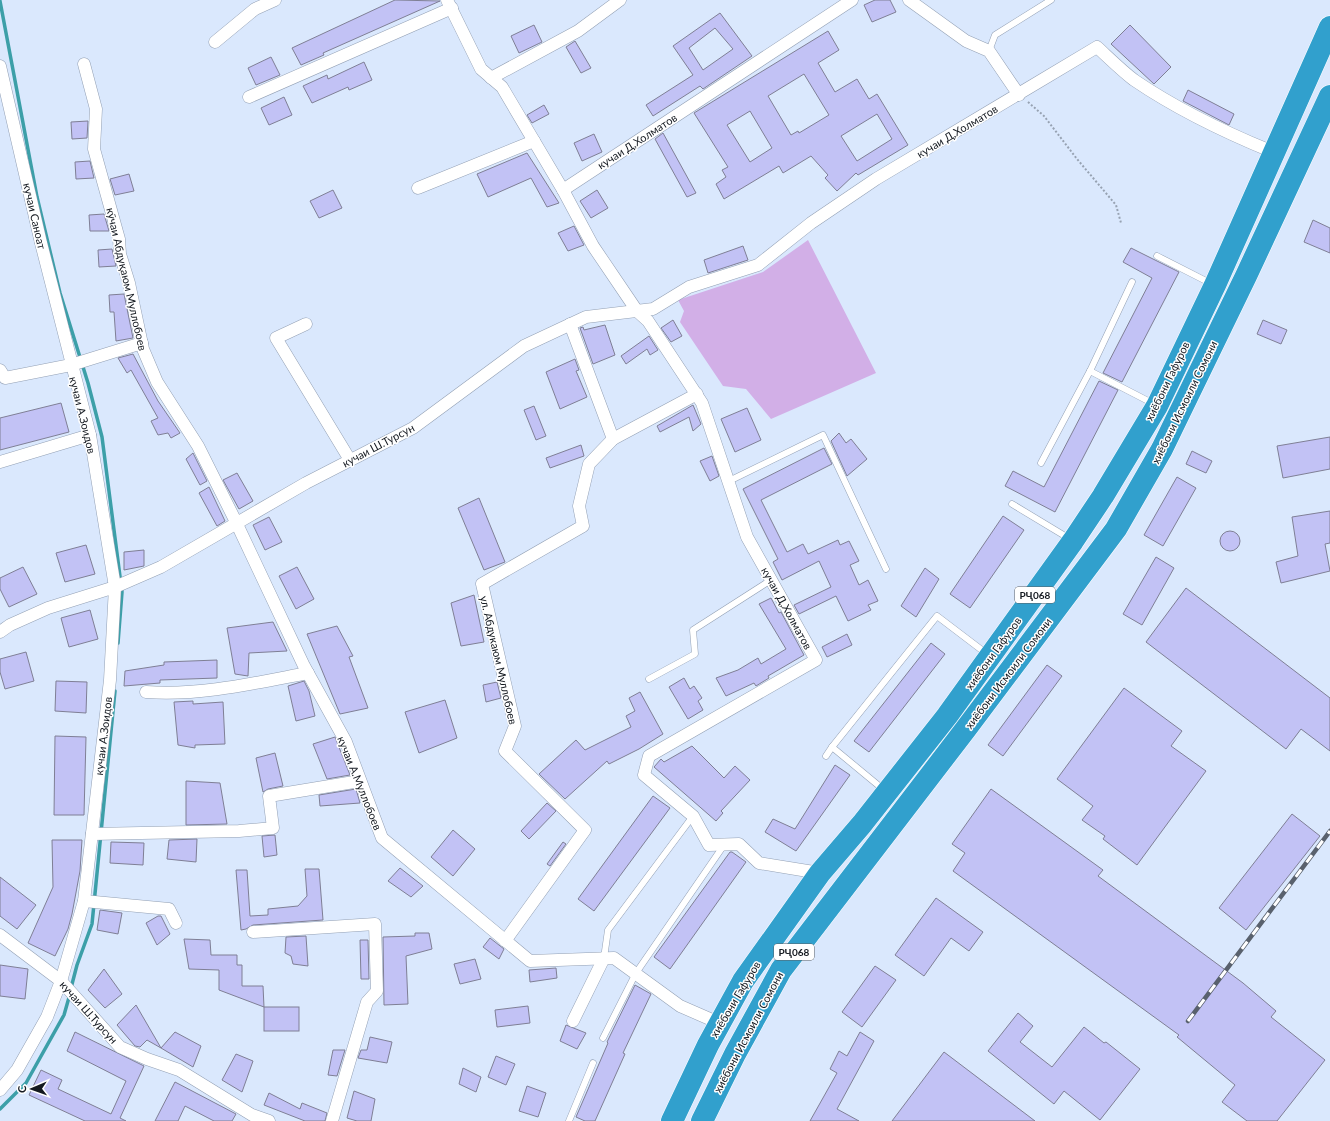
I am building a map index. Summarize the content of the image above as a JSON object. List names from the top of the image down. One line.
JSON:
{"streets":{"highway":["хиёбони Гафуров","хиёбони Исмоили Сомони","РҶ068"],"street":["кучаи Д,Холматов","кучаи Саноат","кӯчаи Абдуқаюм Муллобоев","кучаи А.Зоидов","кучаи Ш.Турсун","ул. Абдукаюм Муллобоев","кучаи А.Муллобоев"]},"crossings":[["кучаи Д,Холматов","хиёбони Гафуров"],["кучаи Д,Холматов","кучаи Ш.Турсун"],["кучаи Саноат","кучаи А.Зоидов"],["кӯчаи Абдуқаюм Муллобоев","кучаи Ш.Турсун"],["кӯчаи Абдуқаюм Муллобоев","кучаи А.Муллобоев"],["кучаи А.Зоидов","кучаи Ш.Турсун"],["кучаи Ш.Турсун","кучаи А.Муллобоев"],["ул. Абдукаюм Муллобоев","кучаи А.Муллобоев"]],"north":"left"}
